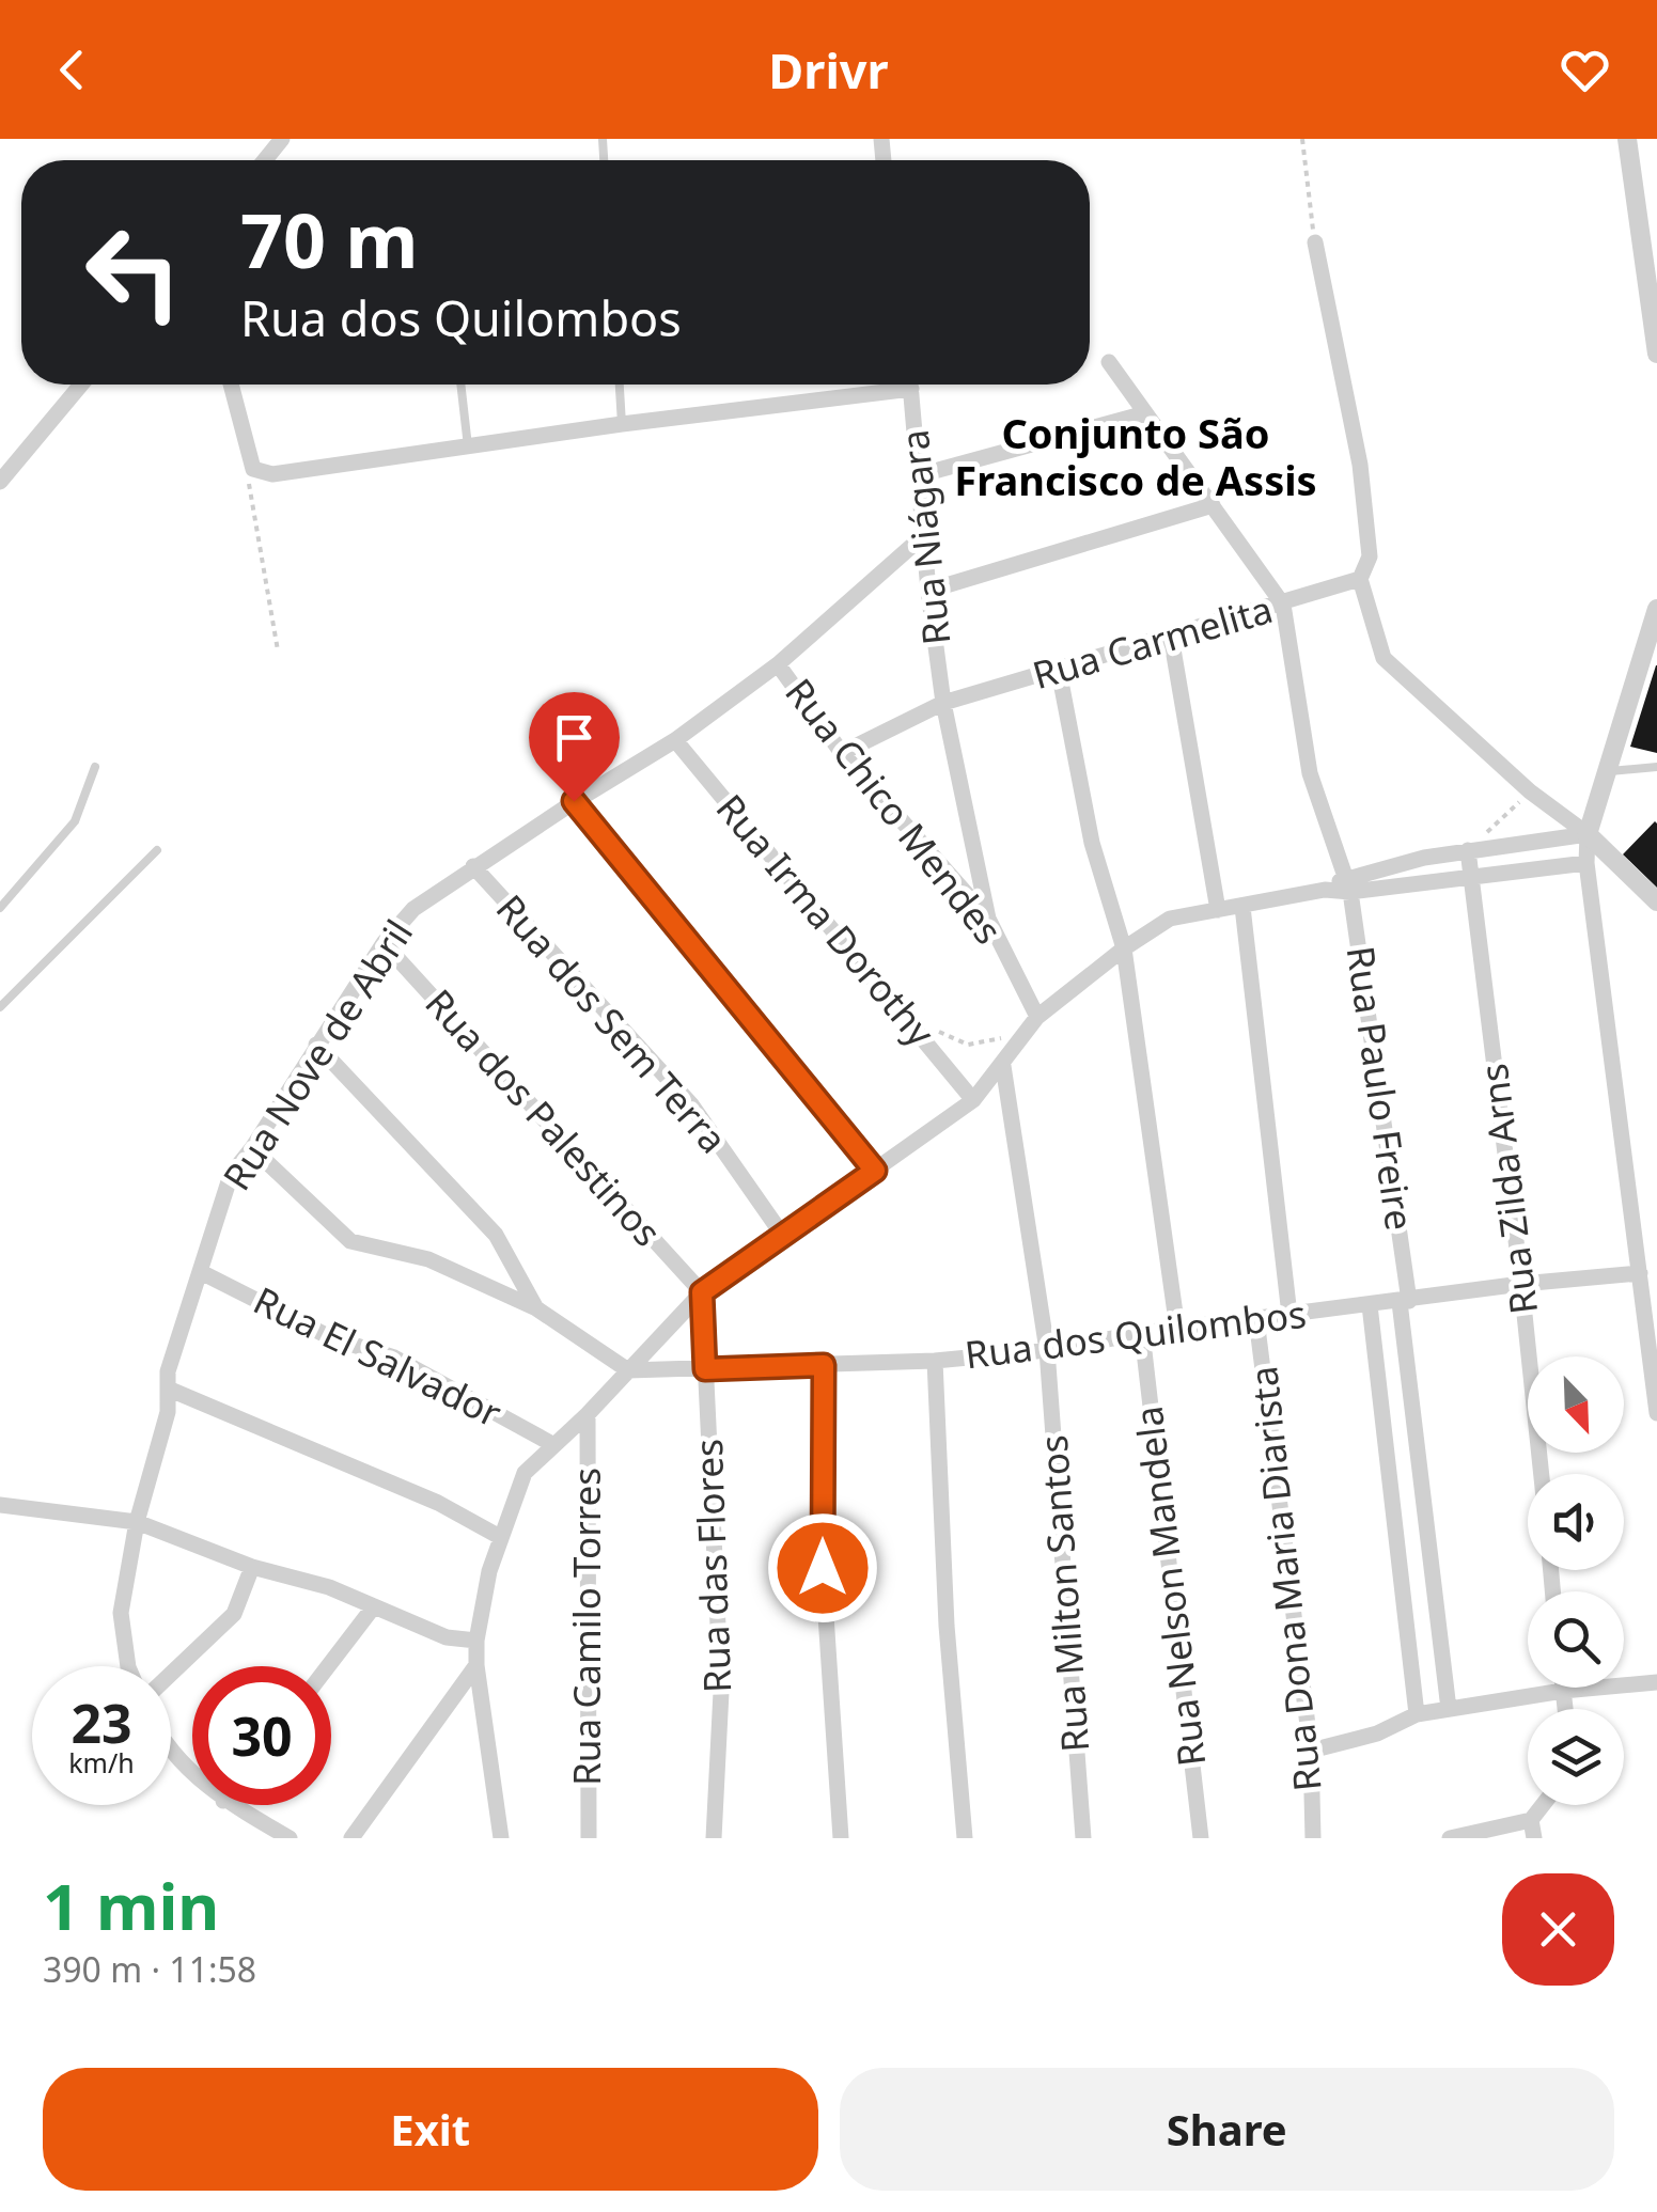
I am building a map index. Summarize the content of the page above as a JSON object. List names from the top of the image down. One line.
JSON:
{"streets":{"street":["Rua Niágara","Rua Carmelita","Rua Chico Mendes","Rua Irma Dorothy","Rua dos Sem Terra","Rua Nove de Abril","Rua Paulo Freire","Rua dos Palestinos","Rua Zilda Arns","Rua dos Quilombos","Rua El Salvador","Rua das Flores","Rua Dona Maria Diarista","Rua Nelson Mandela","Rua Milton Santos","Rua Camilo Torres"]},"crossings":[["Rua Niágara","Rua Carmelita"],["Rua Niágara","Rua Chico Mendes"],["Rua Niágara","Rua Nove de Abril"],["Rua Carmelita","Rua Chico Mendes"],["Rua Carmelita","Rua Paulo Freire"],["Rua Chico Mendes","Rua Nove de Abril"],["Rua Irma Dorothy","Rua Nove de Abril"],["Rua dos Sem Terra","Rua Nove de Abril"],["Rua Nove de Abril","Rua dos Palestinos"],["Rua Nove de Abril","Rua El Salvador"],["Rua Paulo Freire","Rua dos Quilombos"],["Rua dos Palestinos","Rua das Flores"],["Rua Zilda Arns","Rua dos Quilombos"],["Rua dos Quilombos","Rua das Flores"],["Rua dos Quilombos","Rua Dona Maria Diarista"],["Rua dos Quilombos","Rua Nelson Mandela"],["Rua dos Quilombos","Rua Milton Santos"]],"districts":["Conjunto São Francisco de Assis"],"north":"bottom right","page":{"header":"Drivr","turn":["70 m","Rua dos Quilombos"],"speed":"23 km/h","limit":"30","heading":["1 min","390 m · 11:58"],"buttons":["Exit","Share"]}}
